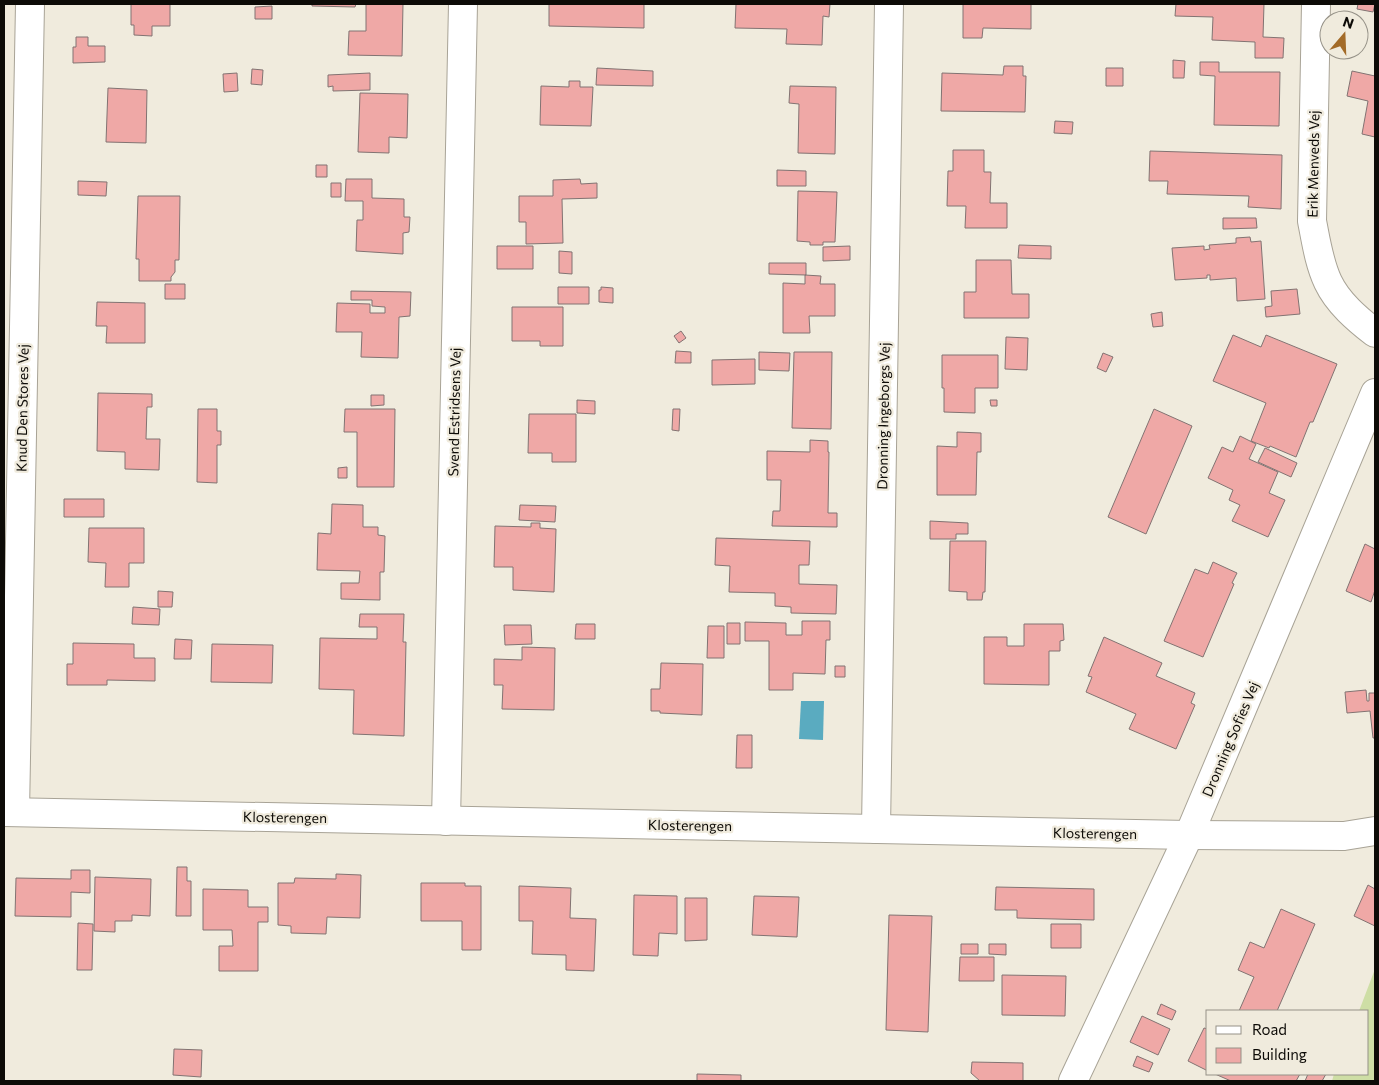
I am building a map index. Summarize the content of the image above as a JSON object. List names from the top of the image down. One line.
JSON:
{"streets":{"street":["Erik Menveds Vej","Knud Den Stores Vej","Svend Estridsens Vej","Dronning Ingeborgs Vej","Dronning Sofies Vej","Klosterengen"]},"crossings":[["Knud Den Stores Vej","Klosterengen"],["Svend Estridsens Vej","Klosterengen"],["Dronning Ingeborgs Vej","Klosterengen"],["Dronning Sofies Vej","Klosterengen"]],"legend":["Road","Building"],"north":"top"}
